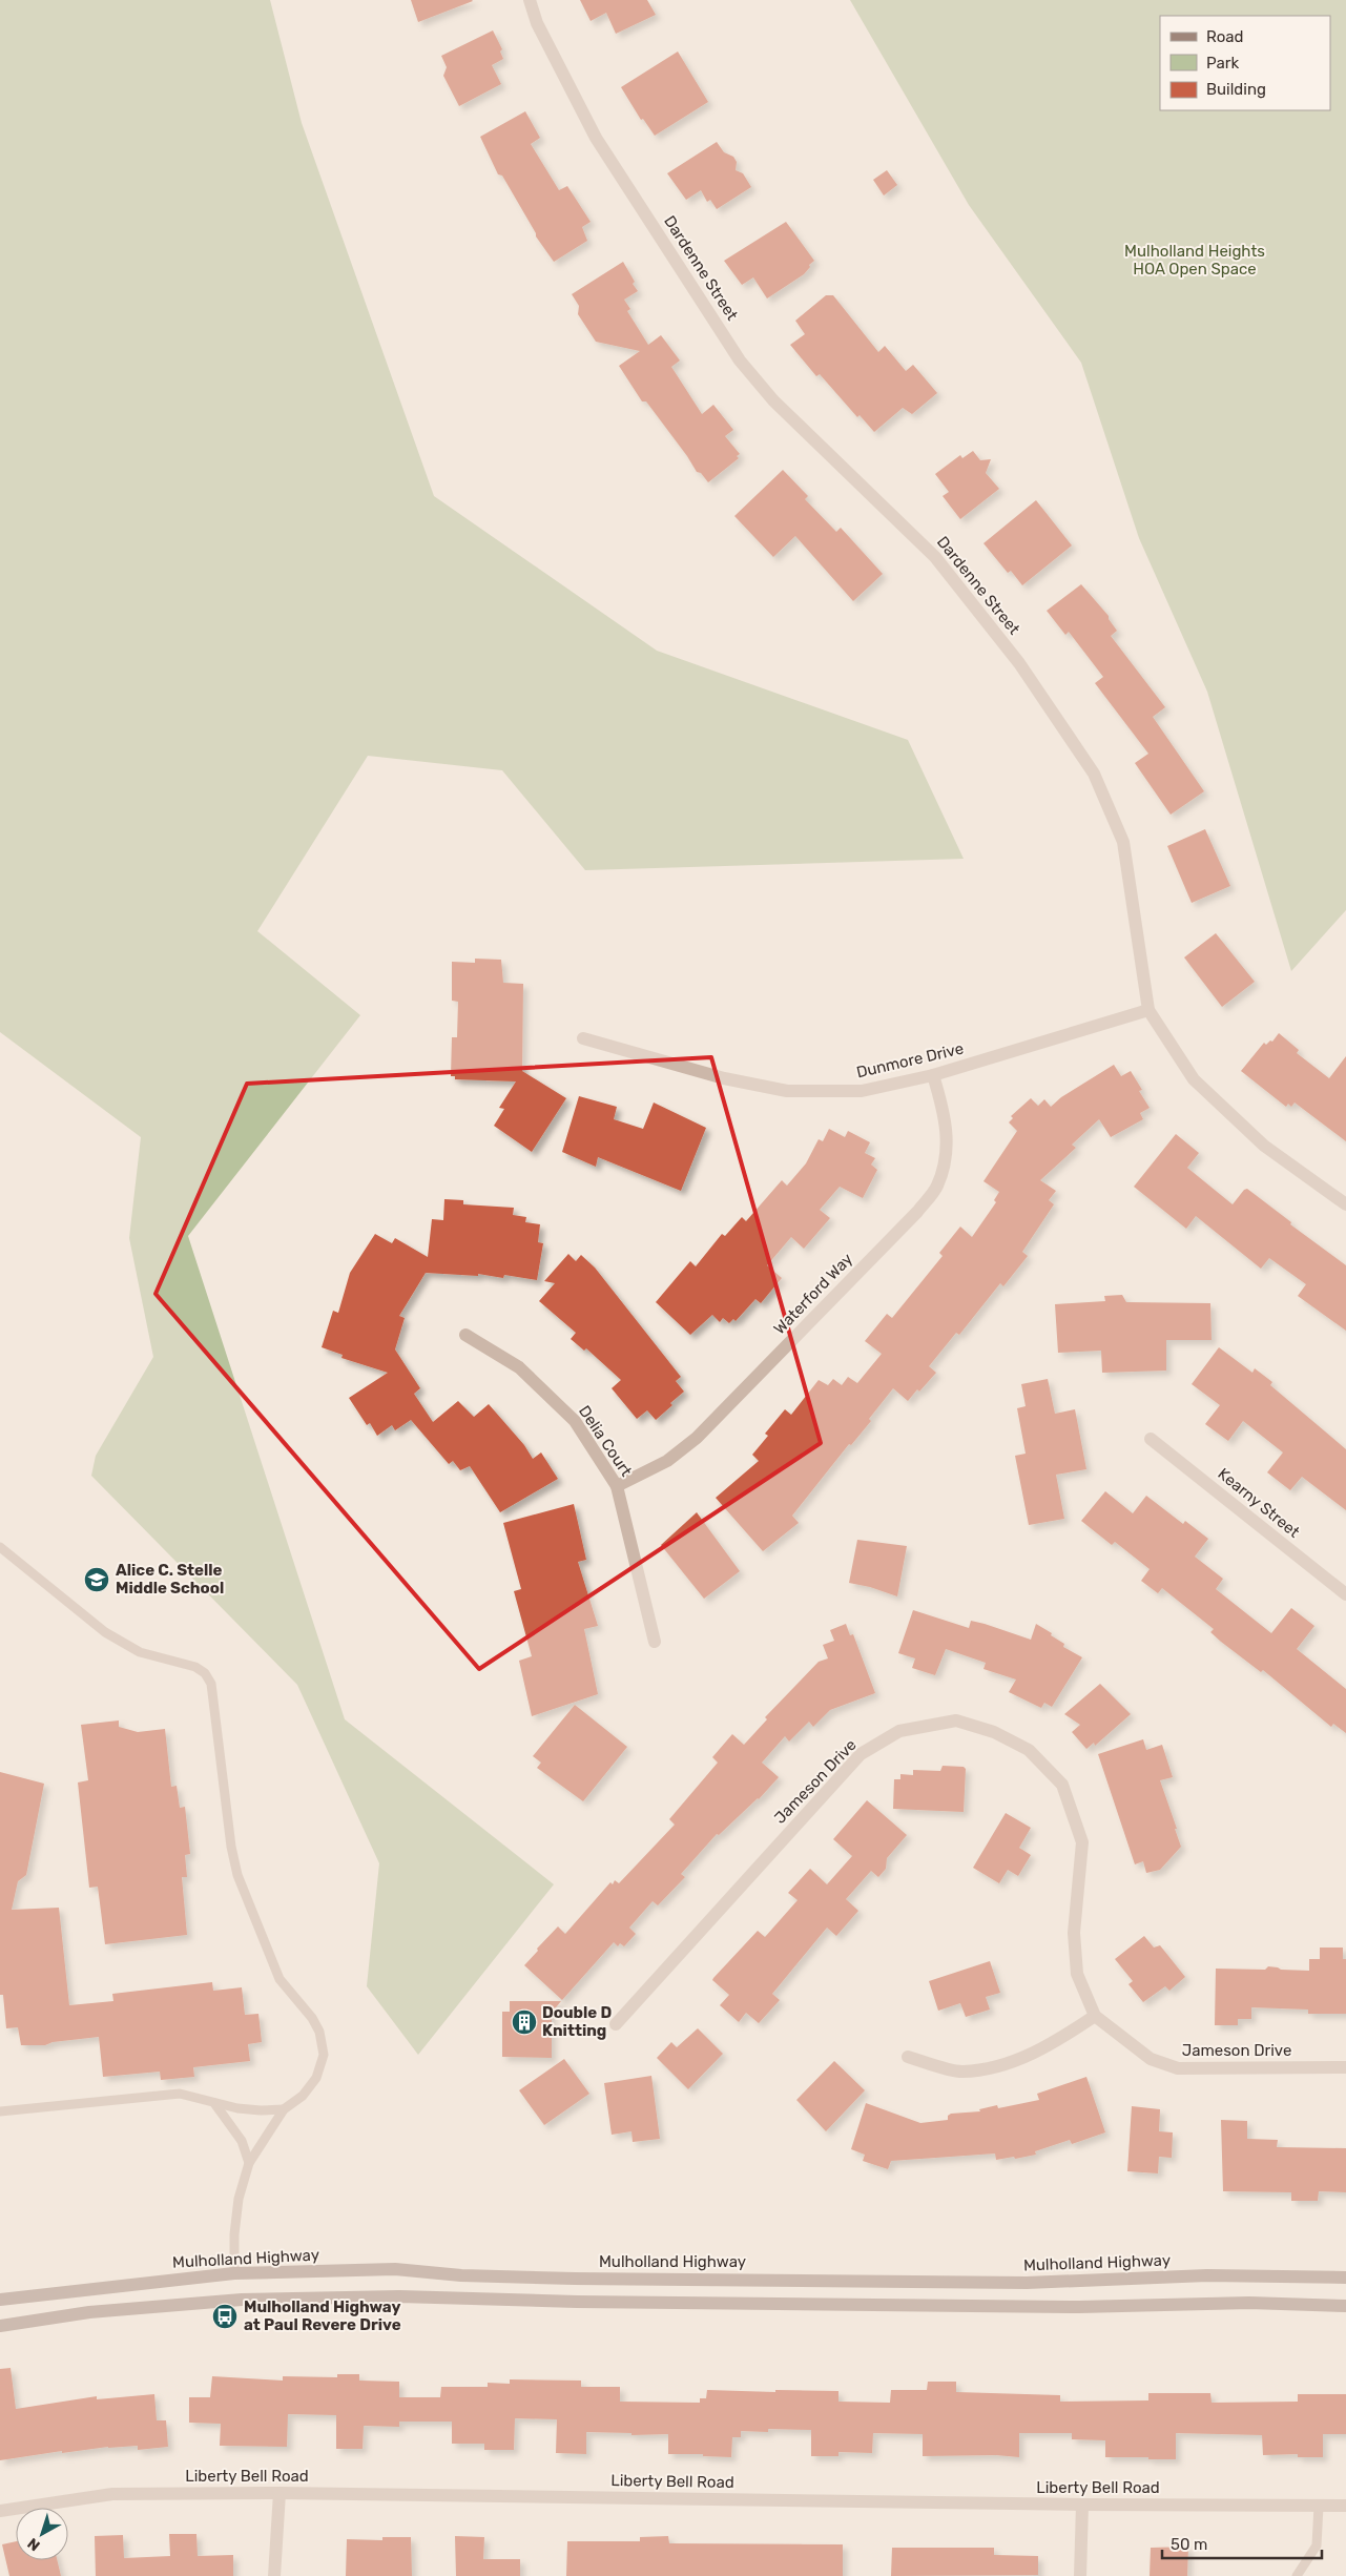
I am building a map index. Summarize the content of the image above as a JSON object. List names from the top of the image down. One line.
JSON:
{"streets":{"main road":["Mulholland Highway"],"street":["Dardenne Street","Dunmore Drive","Waterford Way","Delia Court","Kearny Street","Jameson Drive","Liberty Bell Road"]},"crossings":[["Dardenne Street","Dunmore Drive"],["Dunmore Drive","Waterford Way"],["Waterford Way","Delia Court"]],"parks":["Mulholland Heights HOA Open Space"],"places":{"school or university":["Alice C. Stelle Middle School"],"building":["Double D Knitting"],"bus stop":["Mulholland Highway at Paul Revere Drive"]},"legend":["Road","Park","Building"],"scale_bar":"50 m","north":"bottom left"}
